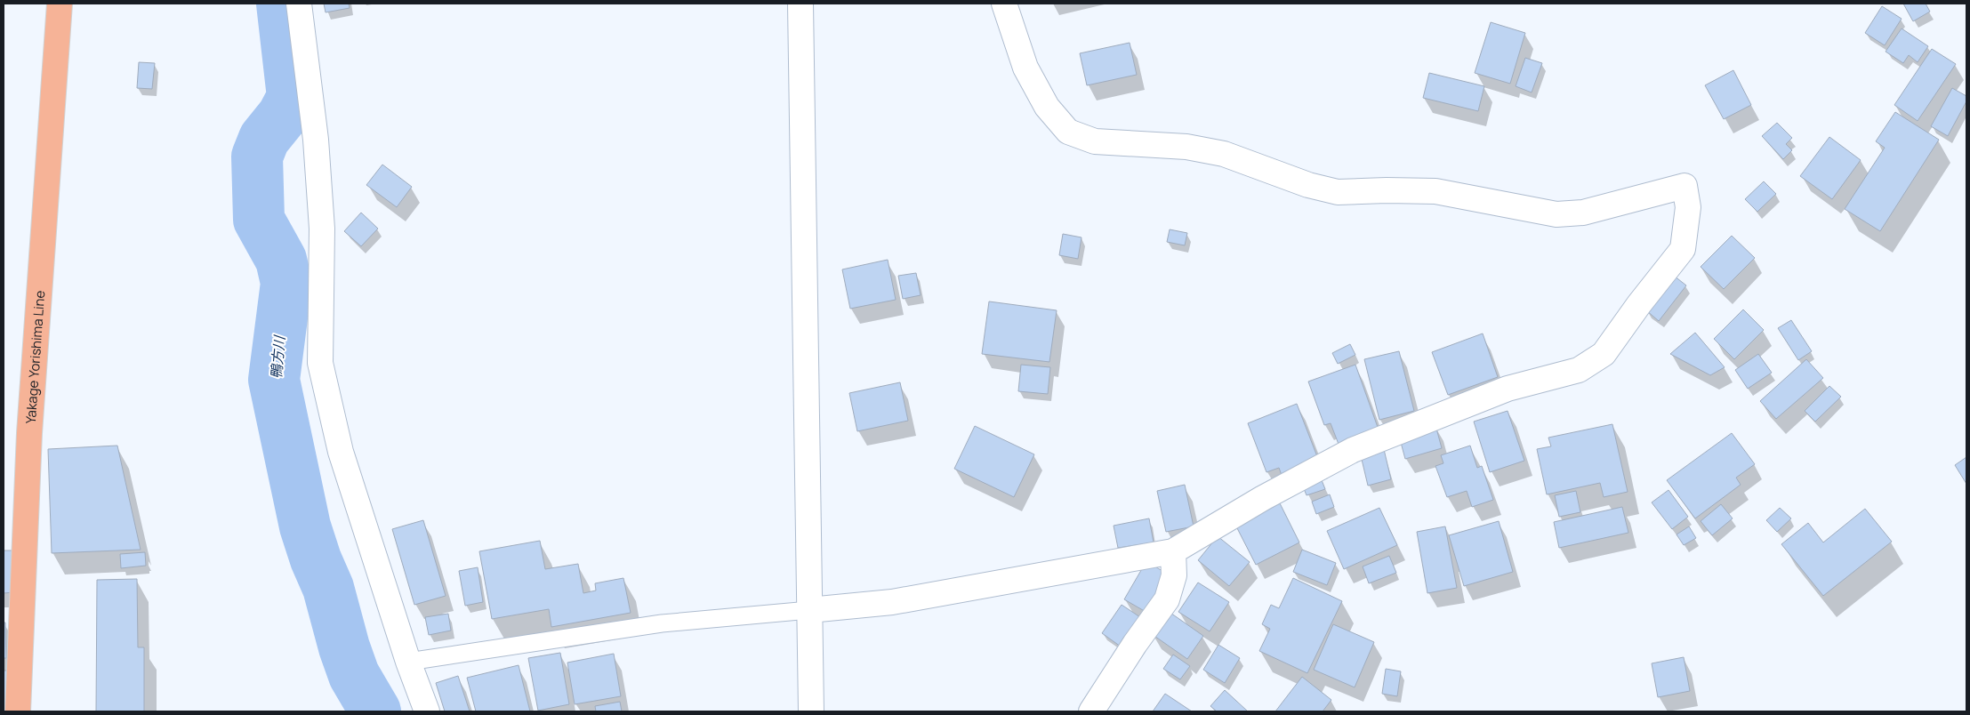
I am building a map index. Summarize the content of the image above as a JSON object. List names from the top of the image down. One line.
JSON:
{"streets":{"main road":["Yakage Yorishima Line"]},"water":["鴨方川"]}
